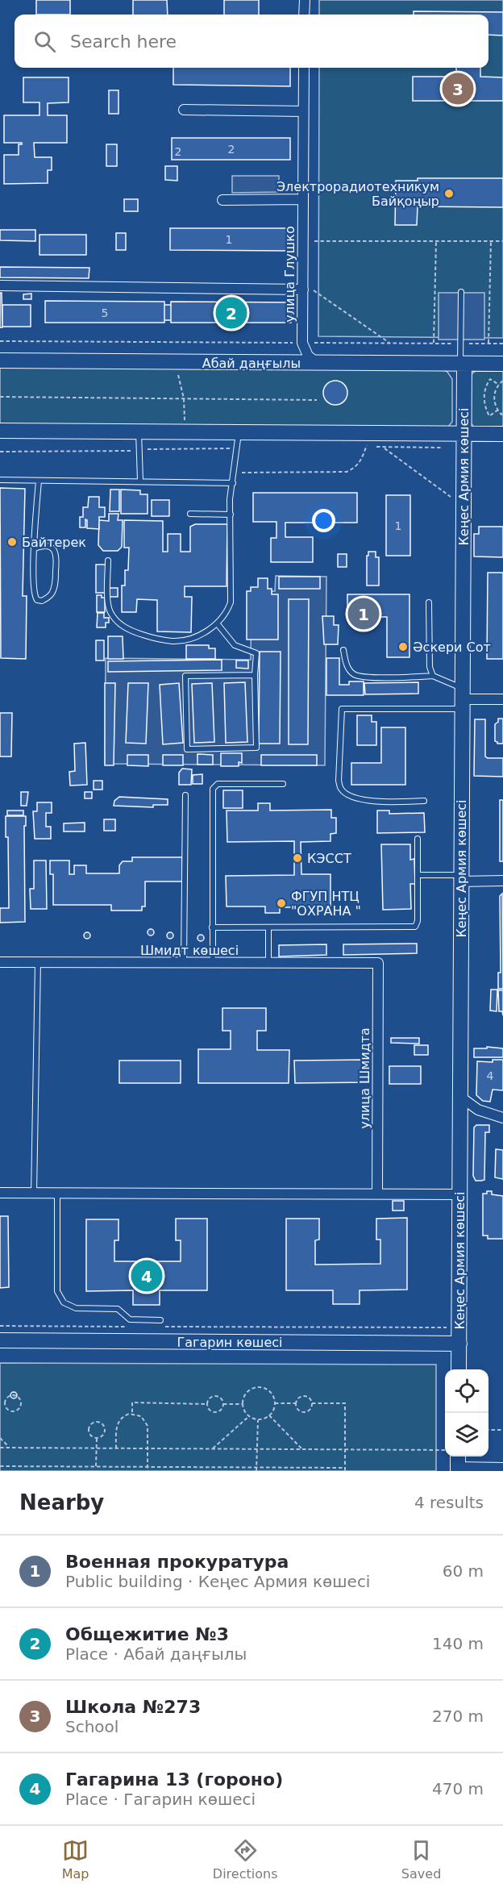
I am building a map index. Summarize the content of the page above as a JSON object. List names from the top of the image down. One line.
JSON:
{"streets":{"main road":["Абай даңғылы","Кеңес Армия көшесі","Гагарин көшесі"],"street":["улица Глушко","Шмидт көшесі","улица Шмидта"]},"crossings":[["Абай даңғылы","Кеңес Армия көшесі"],["Кеңес Армия көшесі","Гагарин көшесі"],["Шмидт көшесі","улица Шмидта"]],"places":["Электрорадиотехникум Байқоңыр","Байтерек","Әскери Сот","КЭССТ","ФГУП НТЦ \"ОХРАНА \""],"house_numbers":["2","2","1","5","1","4"],"page":{"search":"Search here","pins":["3","2","1","4"],"heading":["Nearby","4 results"],"list":[{"mark":"1","name":"Военная прокуратура","note":"Public building · Кеңес Армия көшесі","value":"60 m"},{"mark":"2","name":"Общежитие №3","note":"Place · Абай даңғылы","value":"140 m"},{"mark":"3","name":"Школа №273","note":"School","value":"270 m"},{"mark":"4","name":"Гагарина 13 (гороно)","note":"Place · Гагарин көшесі","value":"470 m"}],"nav":["Map","Directions","Saved"]}}
